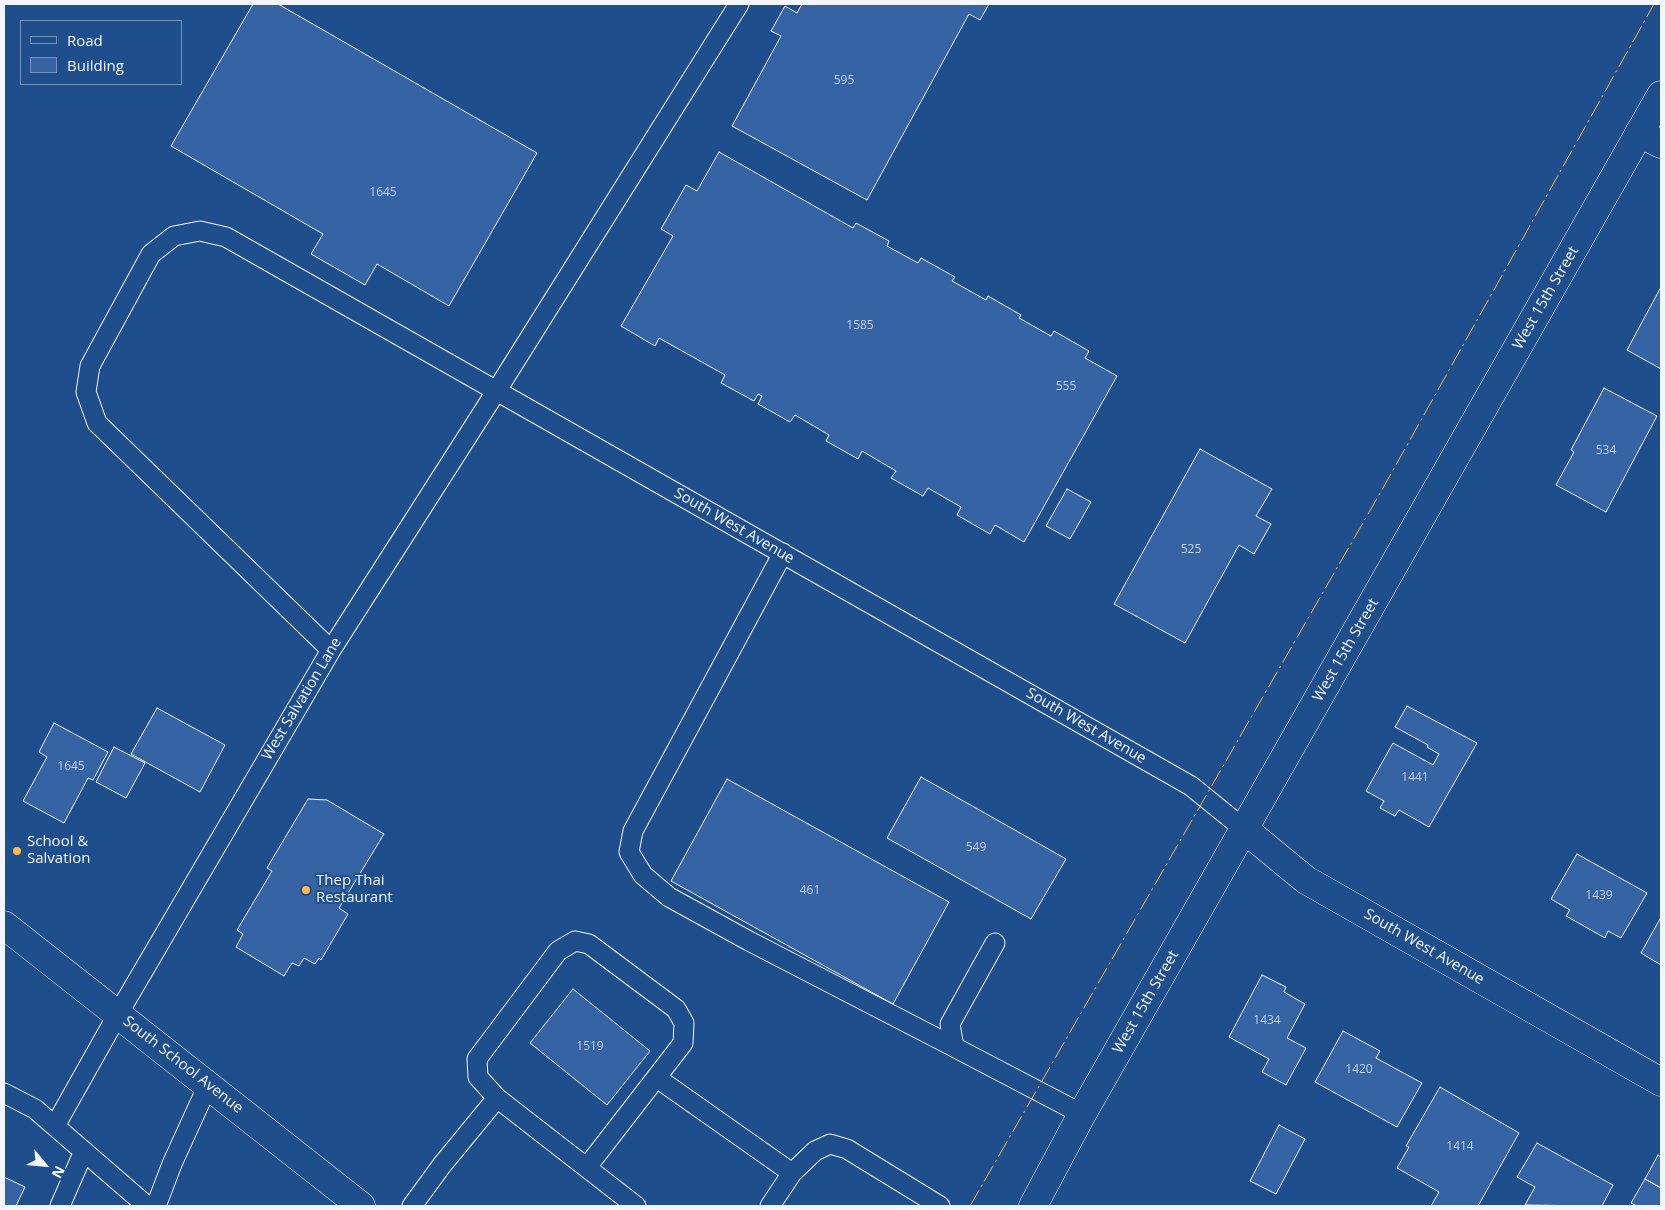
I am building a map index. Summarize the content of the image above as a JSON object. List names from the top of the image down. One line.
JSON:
{"streets":{"main road":["West 15th Street","South West Avenue","South School Avenue"],"lane":["West Salvation Lane"]},"crossings":[["West 15th Street","South West Avenue"],["South West Avenue","West Salvation Lane"],["West Salvation Lane","South School Avenue"]],"places":["School & Salvation","Thep Thai Restaurant"],"house_numbers":["595","1645","1585","555","534","525","1645","1441","549","461","1439","1434","1519","1420","1414"],"legend":["Road","Building"],"north":"bottom right"}
